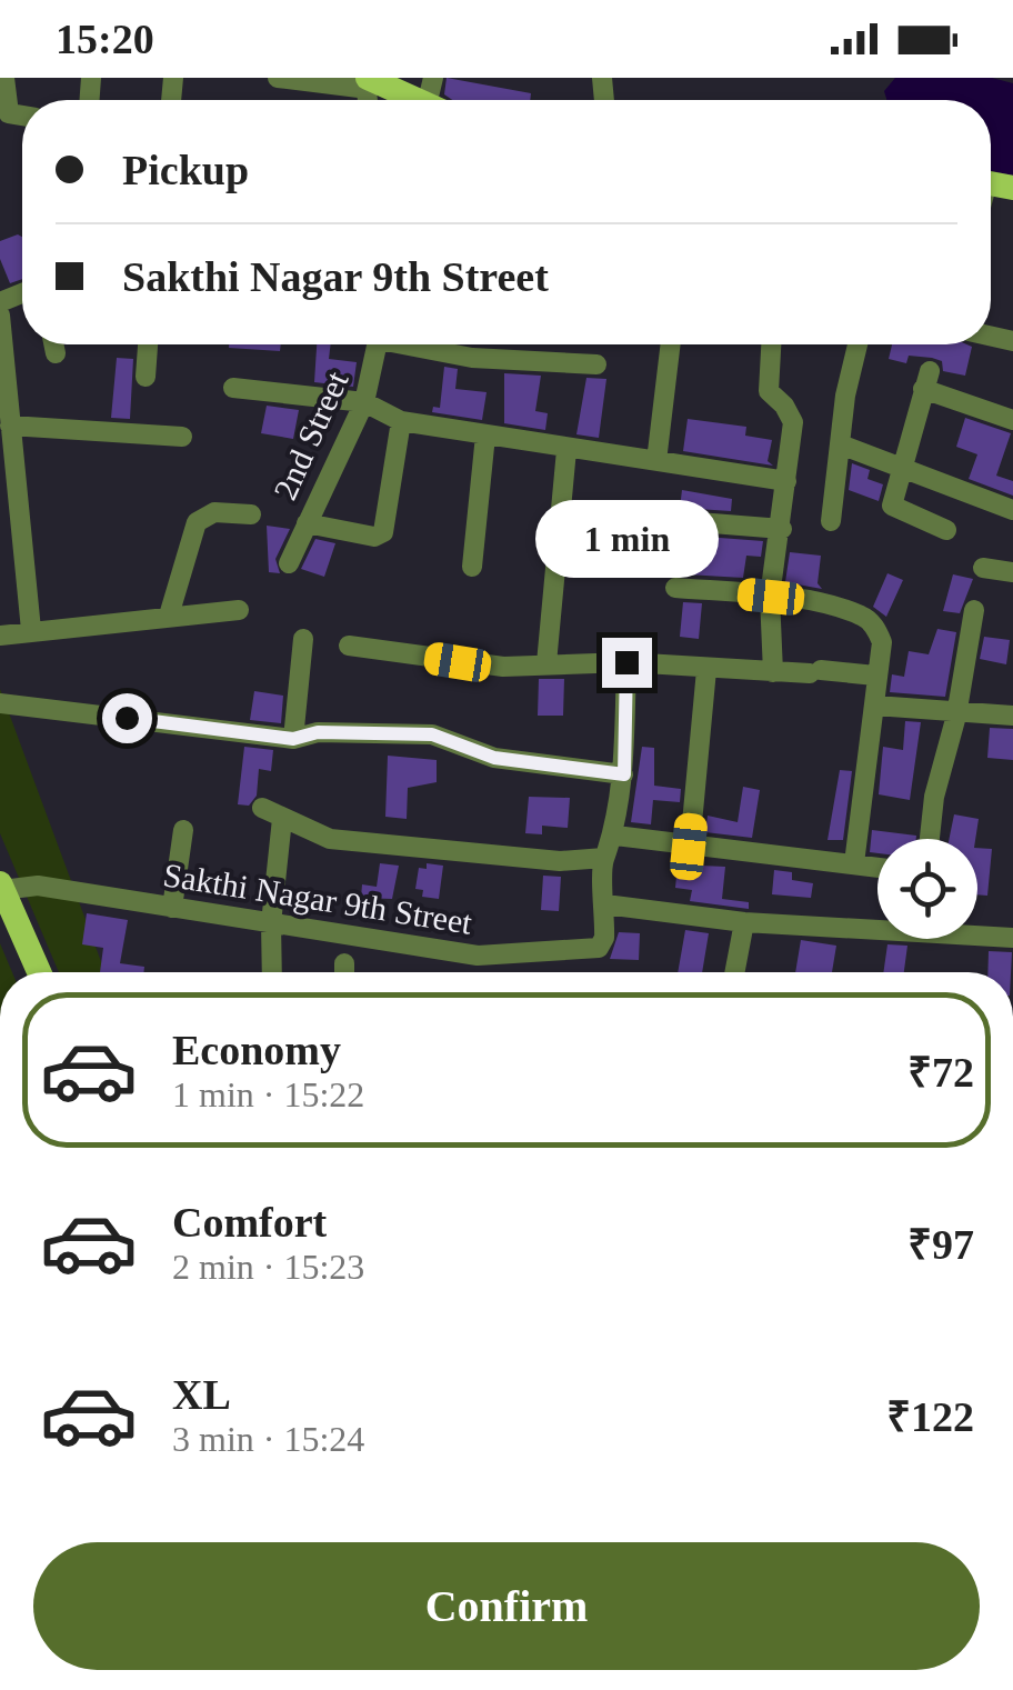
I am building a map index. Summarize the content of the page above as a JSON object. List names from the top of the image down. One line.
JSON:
{"streets":{"street":["2nd Street","Sakthi Nagar 9th Street"]},"page":{"status":"15:20","banner":["Pickup","Sakthi Nagar 9th Street"],"bubble":"1 min","list":[{"name":"Economy","note":"1 min · 15:22","value":"₹72"},{"name":"Comfort","note":"2 min · 15:23","value":"₹97"},{"name":"XL","note":"3 min · 15:24","value":"₹122"}],"buttons":"Confirm"}}
